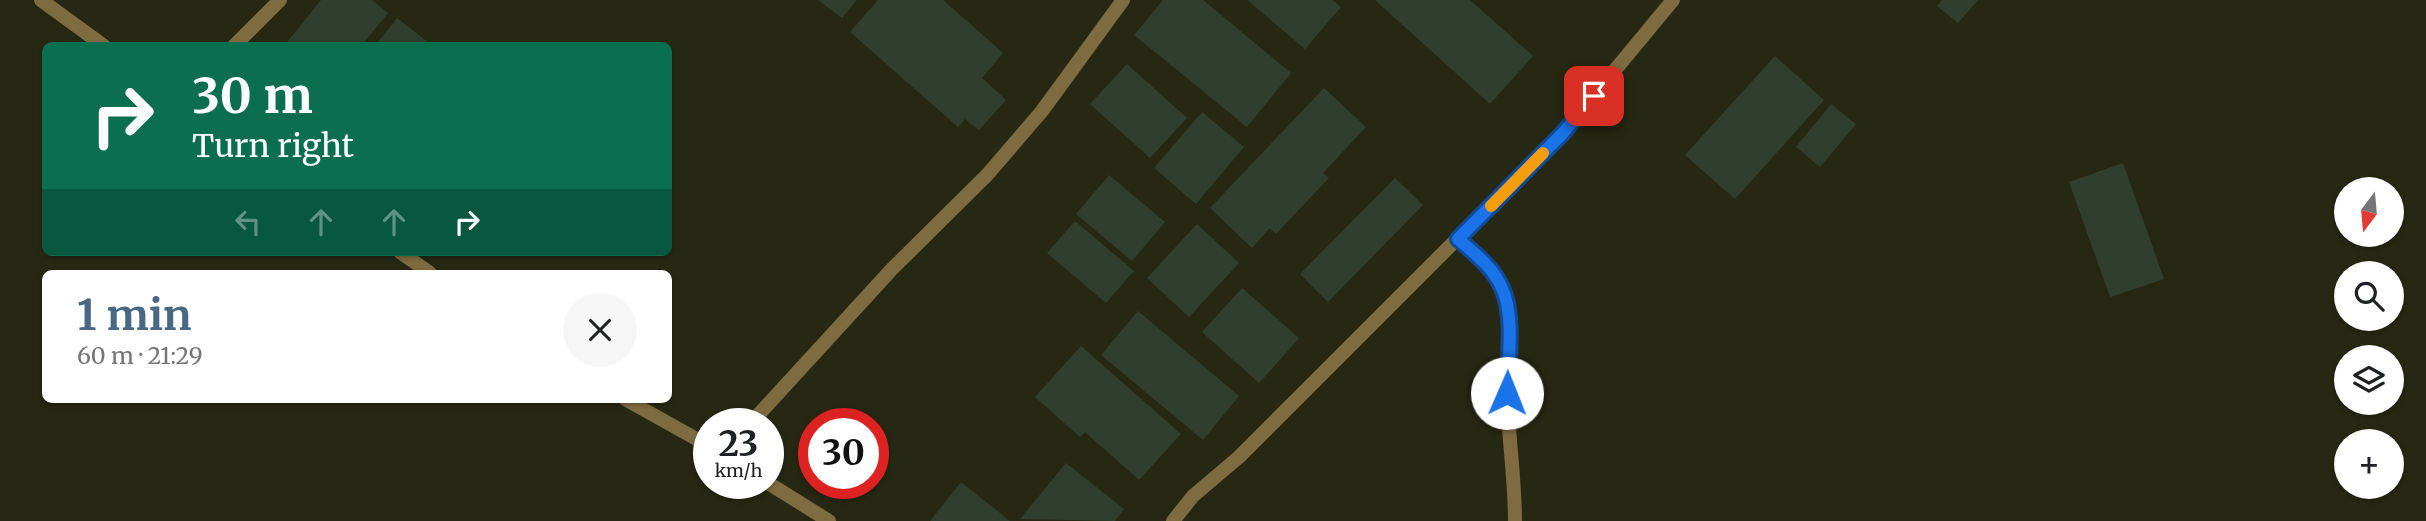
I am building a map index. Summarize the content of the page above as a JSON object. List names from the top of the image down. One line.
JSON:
{"north":"bottom","page":{"turn":["30 m","Turn right"],"map_buttons":"+","heading":["1 min","60 m · 21:29"],"speed":"23 km/h","limit":"30"}}
